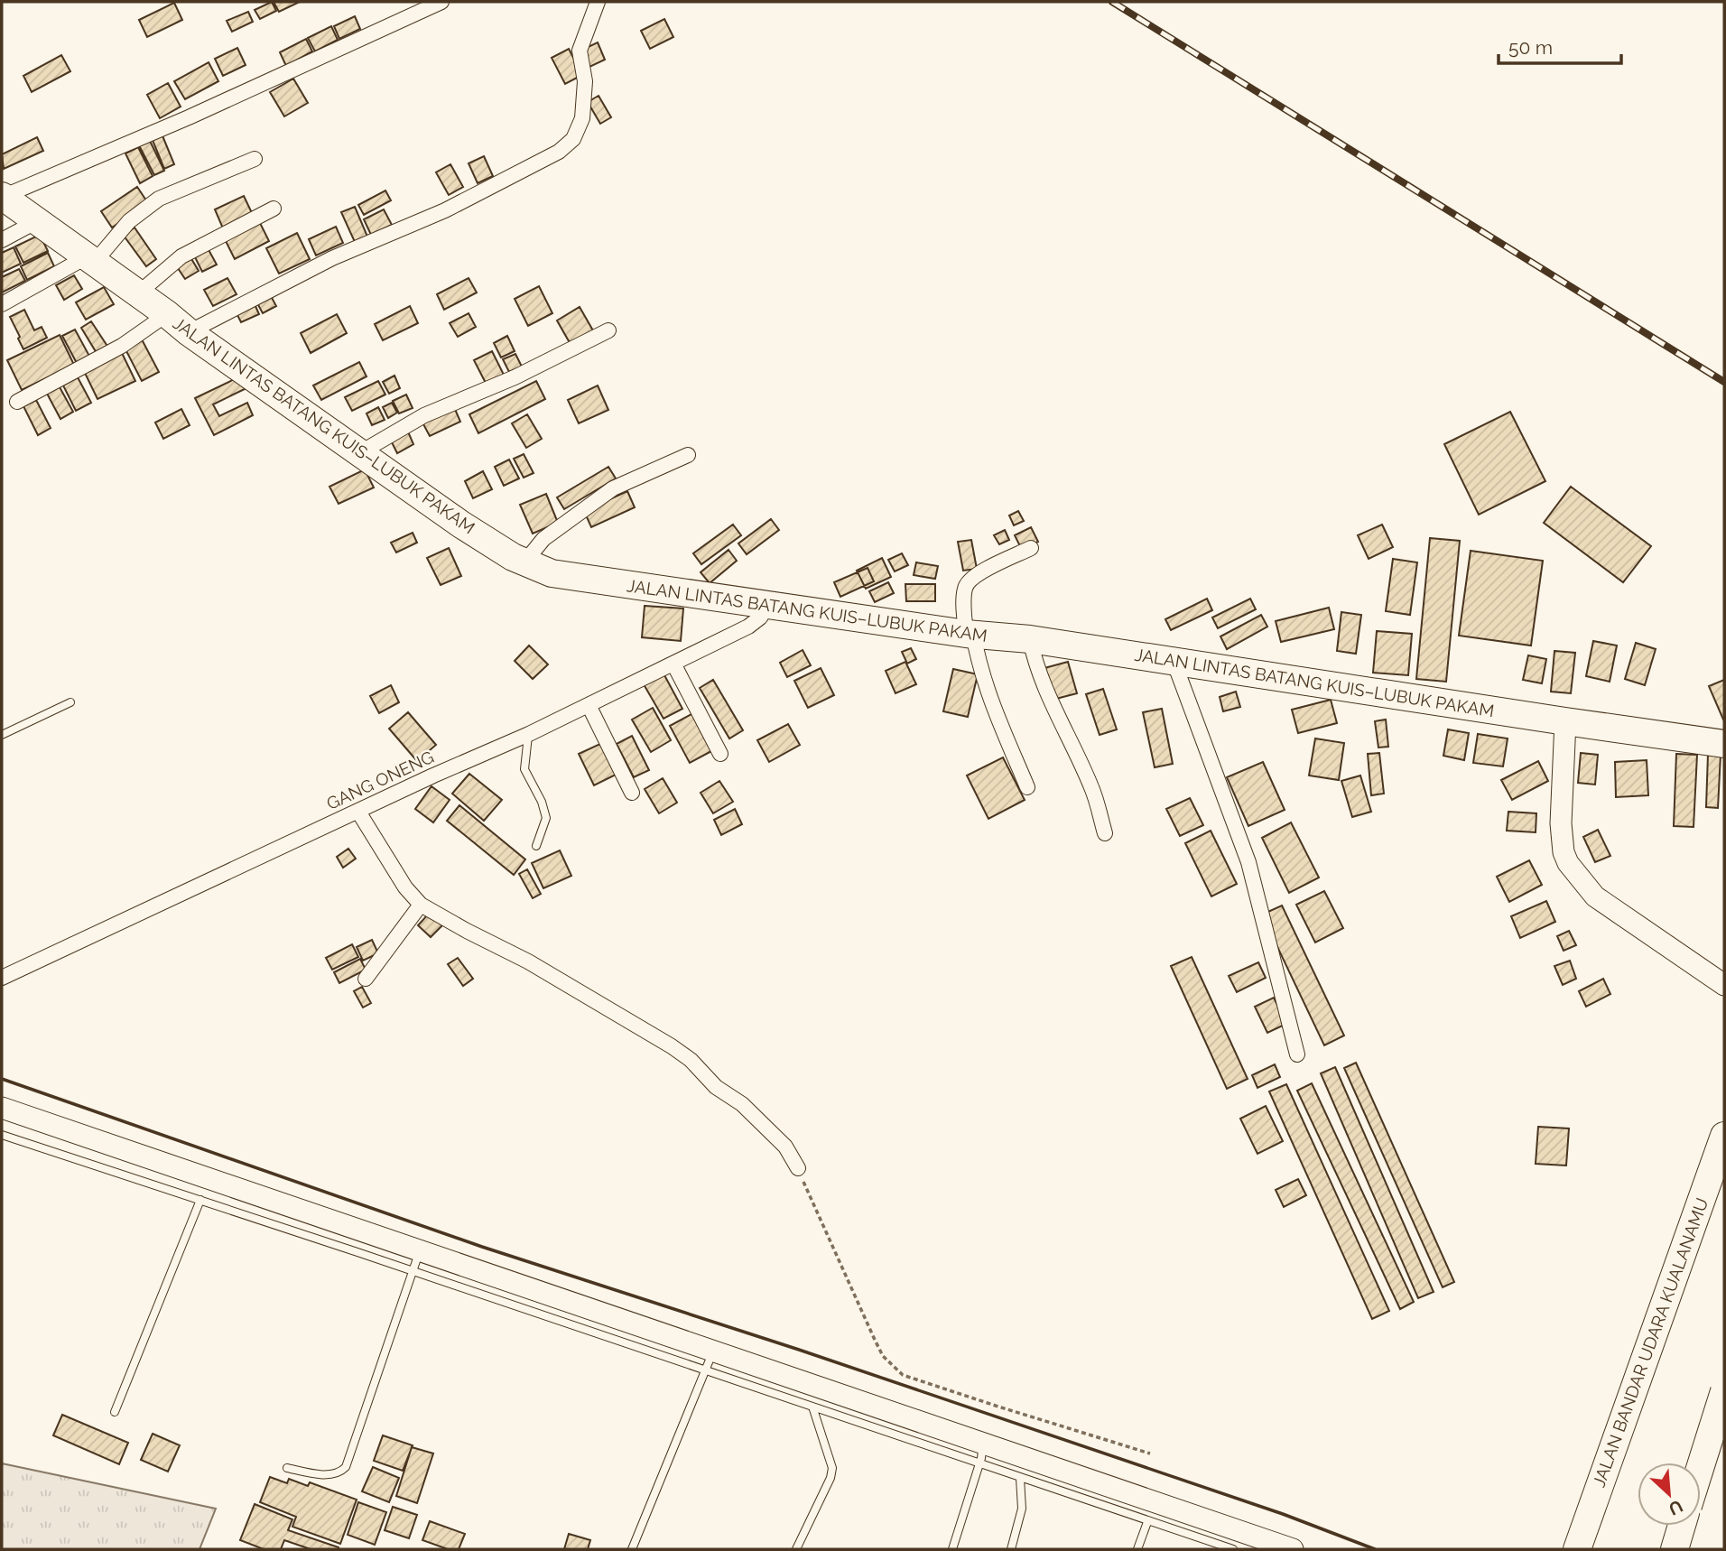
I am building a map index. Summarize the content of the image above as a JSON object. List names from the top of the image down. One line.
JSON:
{"streets":{"highway":["JALAN LINTAS BATANG KUIS–LUBUK PAKAM","JALAN BANDAR UDARA KUALANAMU"],"street":["GANG ONENG"]},"crossings":[["JALAN LINTAS BATANG KUIS–LUBUK PAKAM","GANG ONENG"]],"scale_bar":"50 m","north":"bottom right"}
